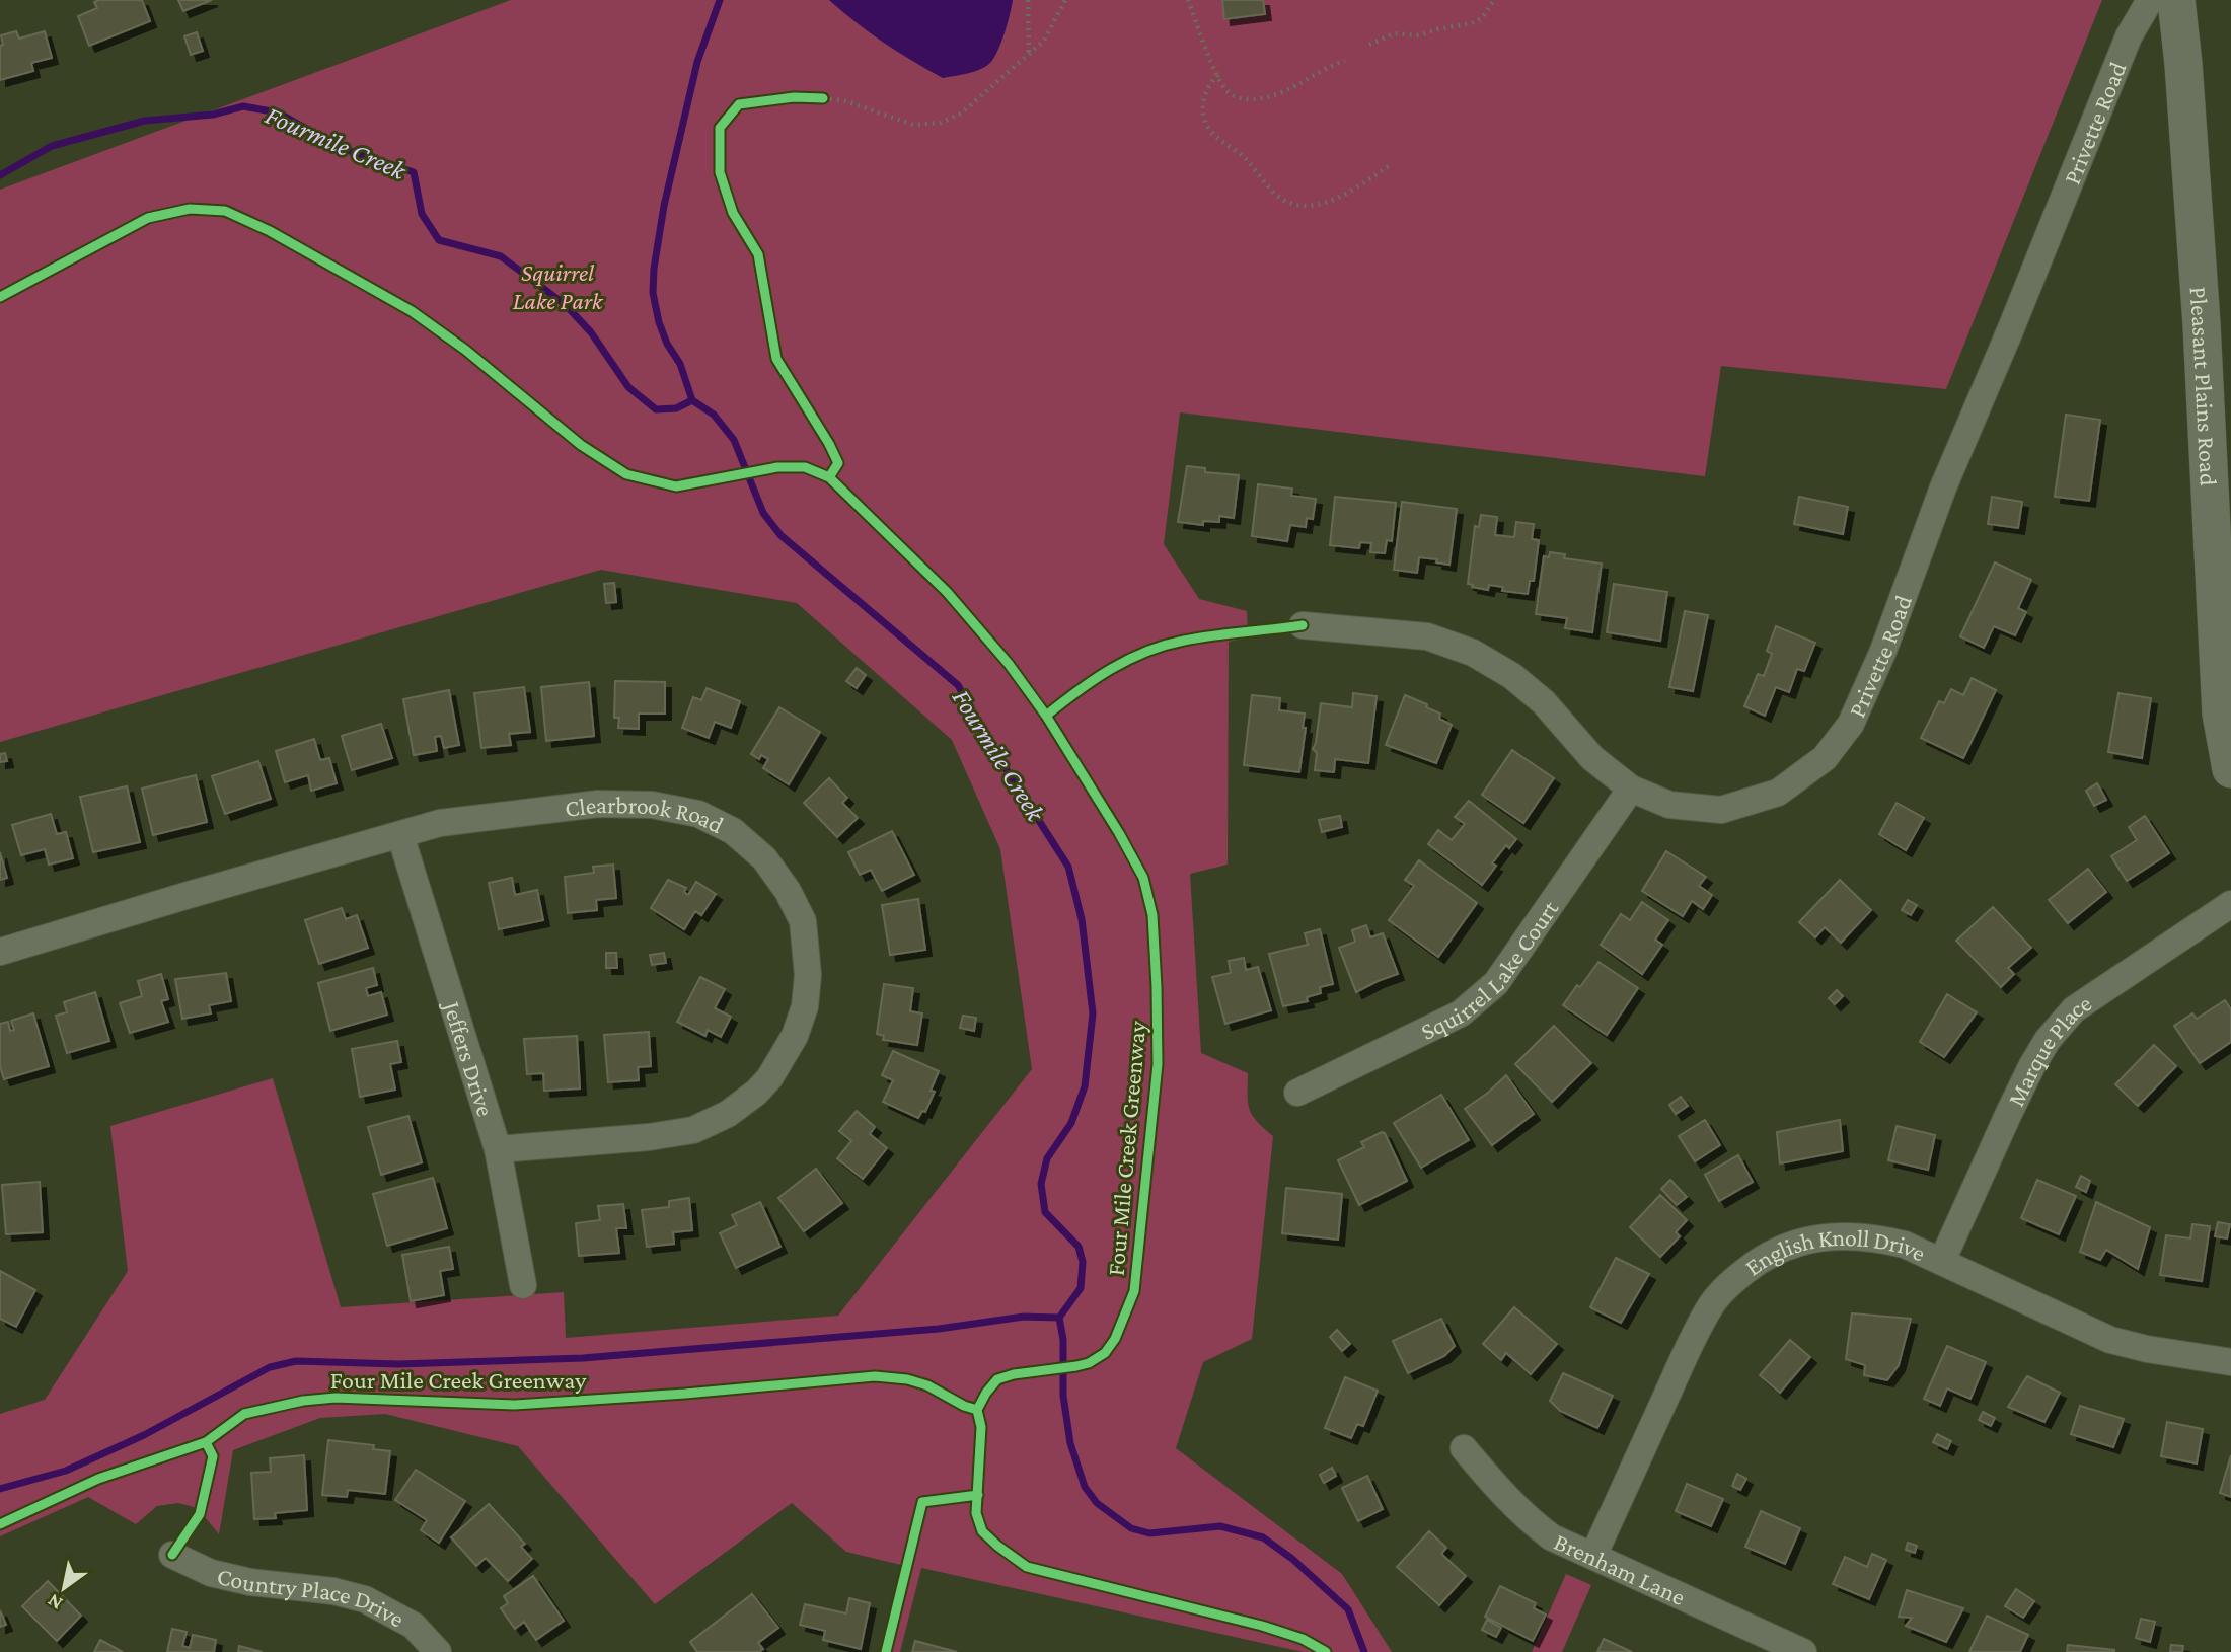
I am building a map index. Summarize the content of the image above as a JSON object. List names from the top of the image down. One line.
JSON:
{"streets":{"street":["Privette Road","Pleasant Plains Road","Clearbrook Road","Squirrel Lake Court","Marque Place","Jeffers Drive","English Knoll Drive","Brenham Lane","Country Place Drive"],"cycle path":["Four Mile Creek Greenway"]},"crossings":[["Privette Road","Squirrel Lake Court"],["Clearbrook Road","Jeffers Drive"],["Marque Place","English Knoll Drive"],["English Knoll Drive","Brenham Lane"]],"water":["Fourmile Creek"],"parks":["Squirrel Lake Park"],"north":"bottom left"}
